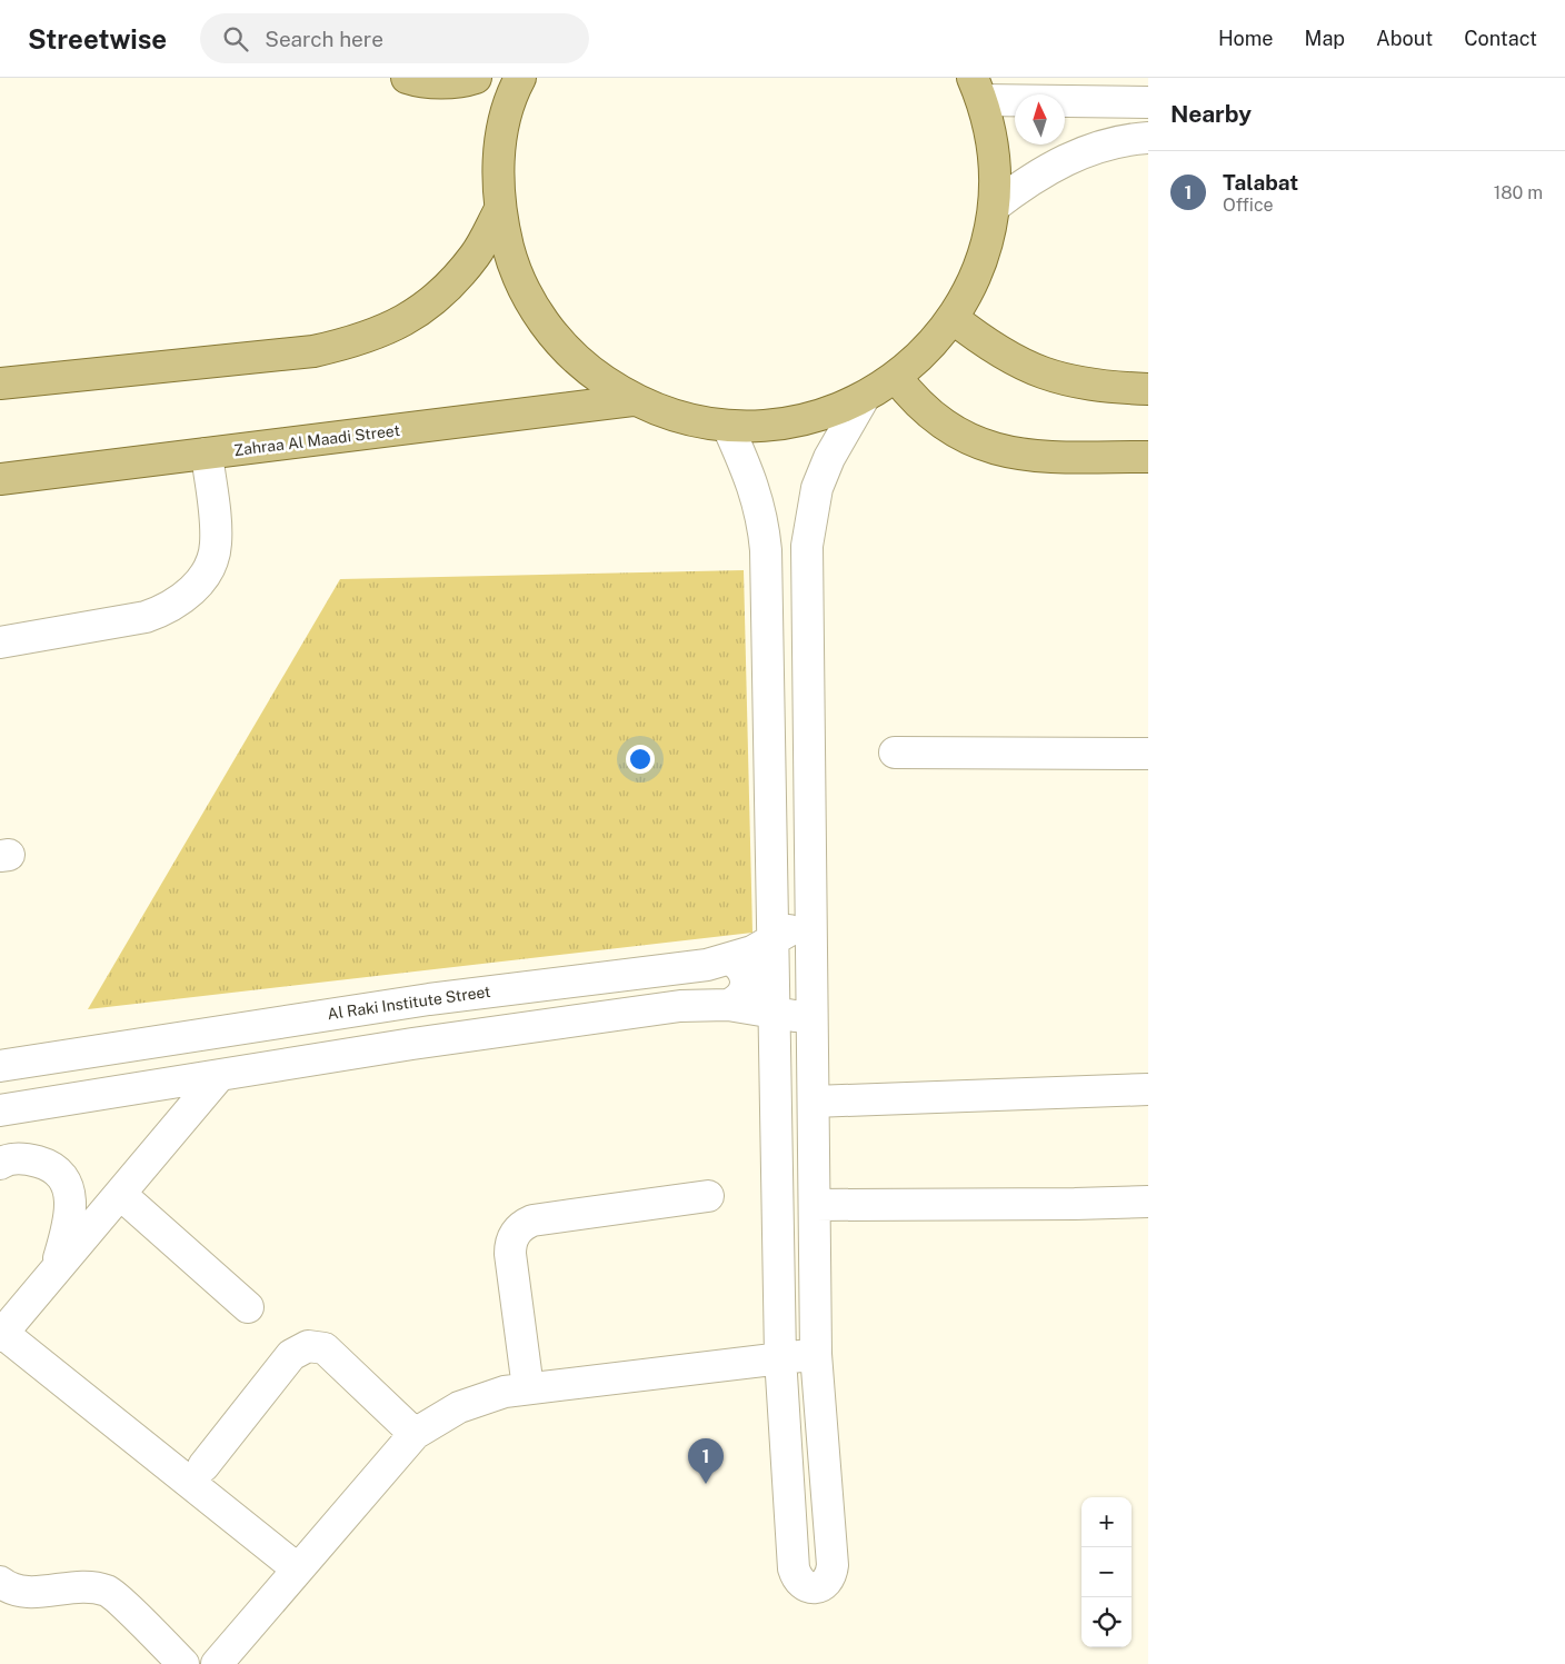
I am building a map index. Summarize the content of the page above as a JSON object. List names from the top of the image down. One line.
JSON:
{"streets":{"main road":["Zahraa Al Maadi Street"],"street":["Al Raki Institute Street"]},"north":"top","page":{"header":"Streetwise","search":"Search here","nav":["Home","Map","About","Contact"],"heading":"Nearby","list":[{"mark":"1","name":"Talabat","note":"Office","value":"180 m"}],"pins":"1","map_buttons":["+","−"]}}
